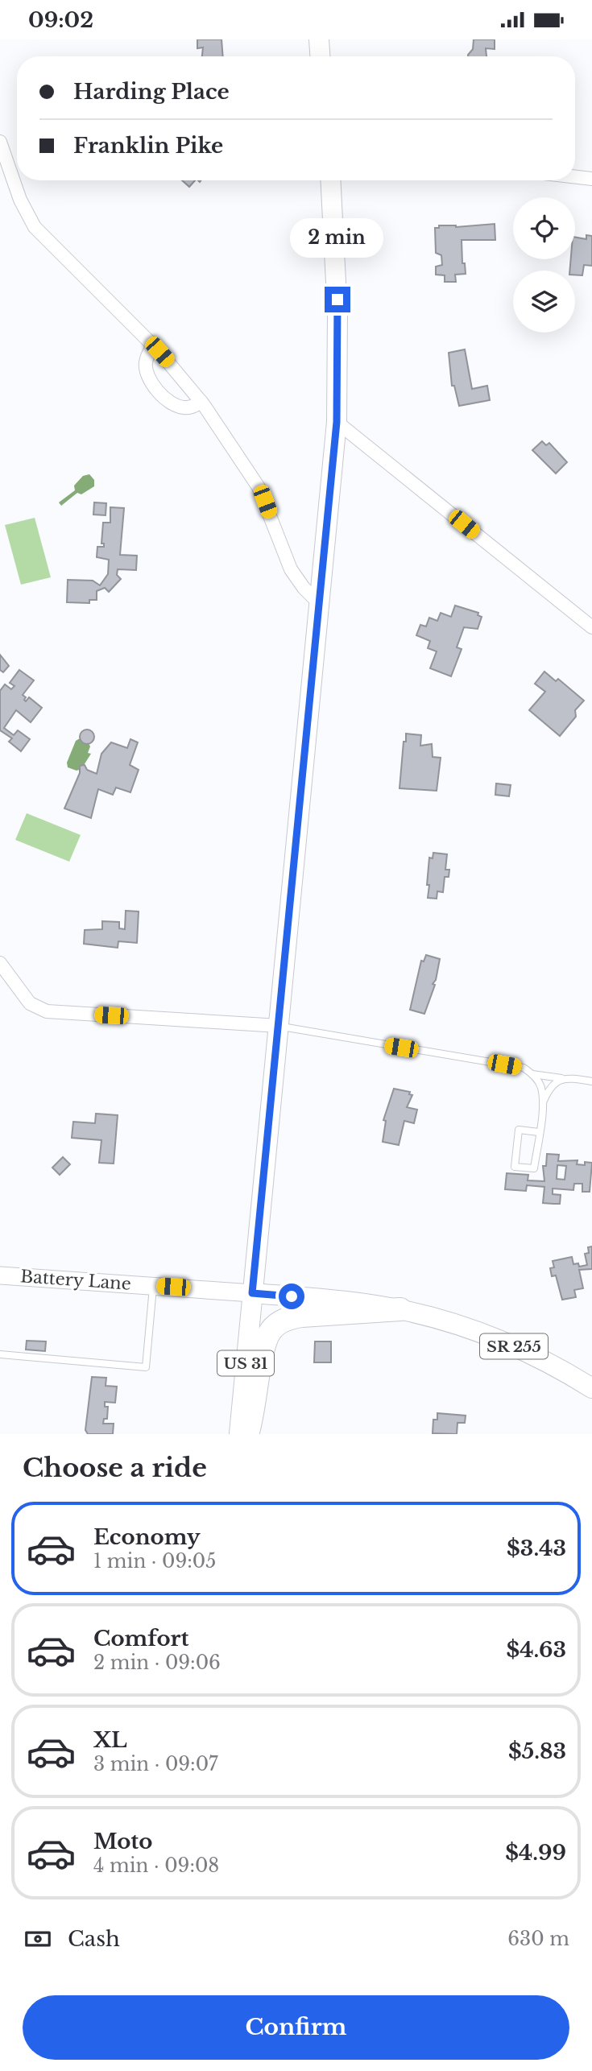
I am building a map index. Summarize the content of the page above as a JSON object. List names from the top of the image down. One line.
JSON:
{"streets":{"main road":["Battery Lane","SR 255","US 31"]},"crossings":[["Battery Lane","SR 255"],["Battery Lane","US 31"],["SR 255","US 31"]],"page":{"status":"09:02","banner":["Harding Place","Franklin Pike"],"bubble":"2 min","heading":"Choose a ride","list":[{"name":"Economy","note":"1 min · 09:05","value":"$3.43"},{"name":"Comfort","note":"2 min · 09:06","value":"$4.63"},{"name":"XL","note":"3 min · 09:07","value":"$5.83"},{"name":"Moto","note":"4 min · 09:08","value":"$4.99"}],"pay":["Cash","630 m"],"buttons":"Confirm"}}
